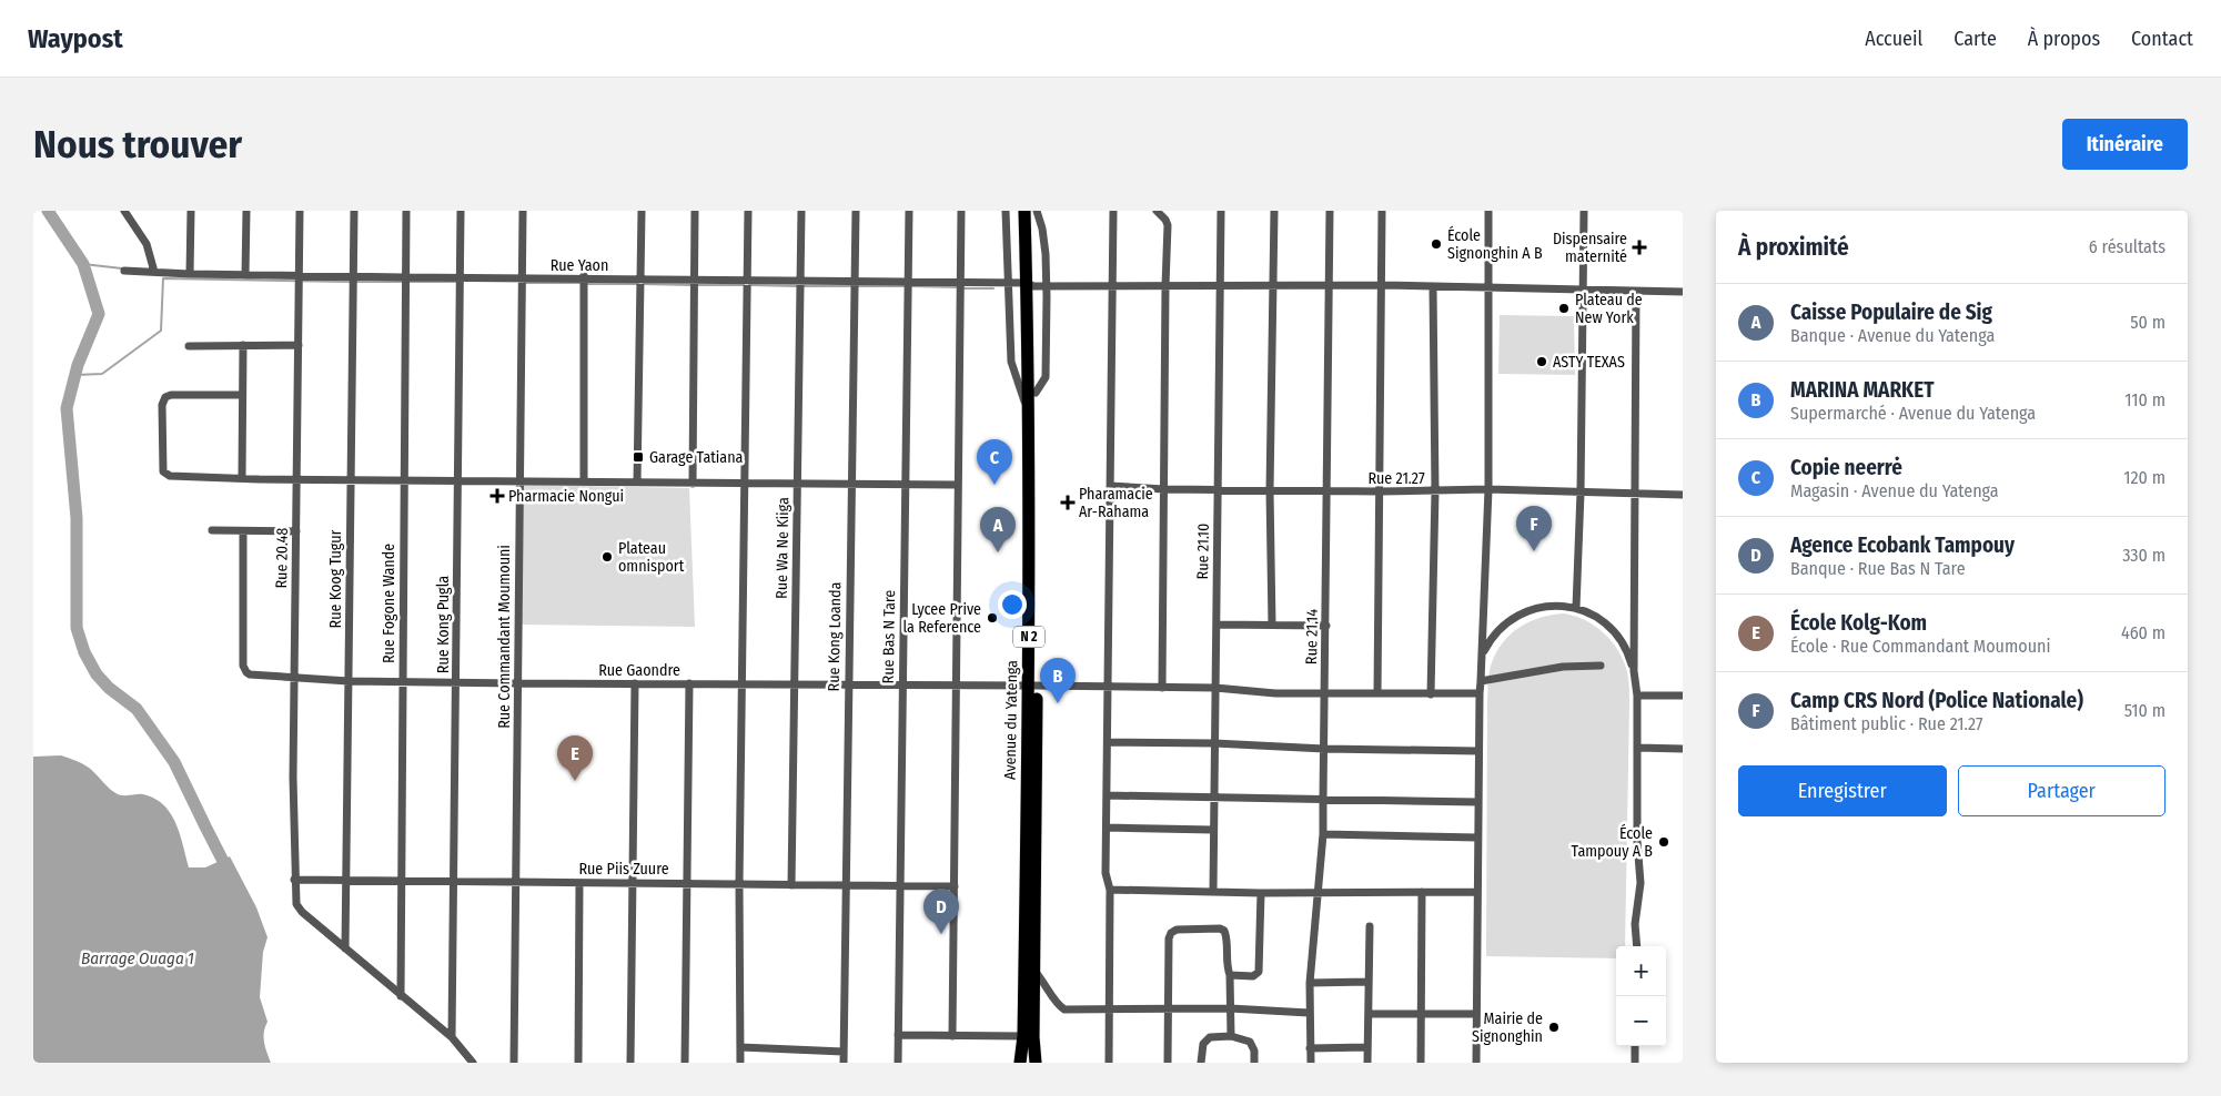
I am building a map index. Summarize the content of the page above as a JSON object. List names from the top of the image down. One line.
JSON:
{"streets":{"main road":["N 2","Avenue du Yatenga"],"street":["Rue Yaon","Rue 21.27","Rue Wa Ne Kiiga","Rue 21.10","Rue 20.48","Rue Koog Tugur","Rue Fogone Wande","Rue Kong Pugla","Rue Commandant Moumouni","Rue Kong Loanda","Rue Bas N Tare","Rue 21.14","Rue Gaondre","Rue Piis Zuure"]},"crossings":[["Rue Yaon","Rue Wa Ne Kiiga"],["Rue Yaon","Rue 21.10"],["Rue Yaon","Rue 20.48"],["Rue Yaon","Rue Koog Tugur"],["Rue Yaon","Rue Fogone Wande"],["Rue Yaon","Rue Kong Pugla"],["Rue Yaon","Rue Commandant Moumouni"],["Rue Yaon","Rue Kong Loanda"],["Rue Yaon","Rue Bas N Tare"],["Rue Yaon","Rue 21.14"],["Rue Yaon","Avenue du Yatenga"],["Rue 21.27","Rue 21.10"],["Rue 21.27","Rue 21.14"],["Rue Wa Ne Kiiga","Rue Gaondre"],["Rue Wa Ne Kiiga","Rue Piis Zuure"],["Rue 21.10","Rue Gaondre"],["Rue 20.48","Rue Koog Tugur"],["Rue 20.48","Rue Gaondre"],["Rue 20.48","Rue Piis Zuure"],["Rue Koog Tugur","Rue Gaondre"],["Rue Koog Tugur","Rue Piis Zuure"],["Rue Fogone Wande","Rue Gaondre"],["Rue Fogone Wande","Rue Piis Zuure"],["Rue Kong Pugla","Rue Gaondre"],["Rue Kong Pugla","Rue Piis Zuure"],["Rue Commandant Moumouni","Rue Gaondre"],["Rue Commandant Moumouni","Rue Piis Zuure"],["Rue Kong Loanda","Rue Gaondre"],["Rue Kong Loanda","Rue Piis Zuure"],["Rue Bas N Tare","Rue Gaondre"],["Rue Bas N Tare","Rue Piis Zuure"],["Rue 21.14","Rue Gaondre"],["Rue Gaondre","Avenue du Yatenga"]],"water":["Barrage Ouaga 1"],"places":{"other":["École Signonghin A B","Plateau de New York","ASTY TEXAS","Plateau omnisport","Lycee Prive la Reference","École Tampouy A B","Mairie de Signonghin"],"health":["Dispensaire maternité","Pharmacie Nongui","Pharamacie Ar-Rahama"],"transit":["Garage Tatiana"]},"page":{"header":"Waypost","nav":["Accueil","Carte","À propos","Contact"],"buttons":["Itinéraire",["Enregistrer","Partager"]],"title":"Nous trouver","heading":["À proximité","6 résultats"],"list":[{"mark":"A","name":"Caisse Populaire de Sig","note":"Banque · Avenue du Yatenga","value":"50 m"},{"mark":"B","name":"MARINA MARKET","note":"Supermarché · Avenue du Yatenga","value":"110 m"},{"mark":"C","name":"Copie neerrė","note":"Magasin · Avenue du Yatenga","value":"120 m"},{"mark":"D","name":"Agence Ecobank Tampouy","note":"Banque · Rue Bas N Tare","value":"330 m"},{"mark":"E","name":"École Kolg-Kom","note":"École · Rue Commandant Moumouni","value":"460 m"},{"mark":"F","name":"Camp CRS Nord (Police Nationale)","note":"Bâtiment public · Rue 21.27","value":"510 m"}],"pins":["C","F","A","B","E","D"],"map_buttons":["+","−"]}}
